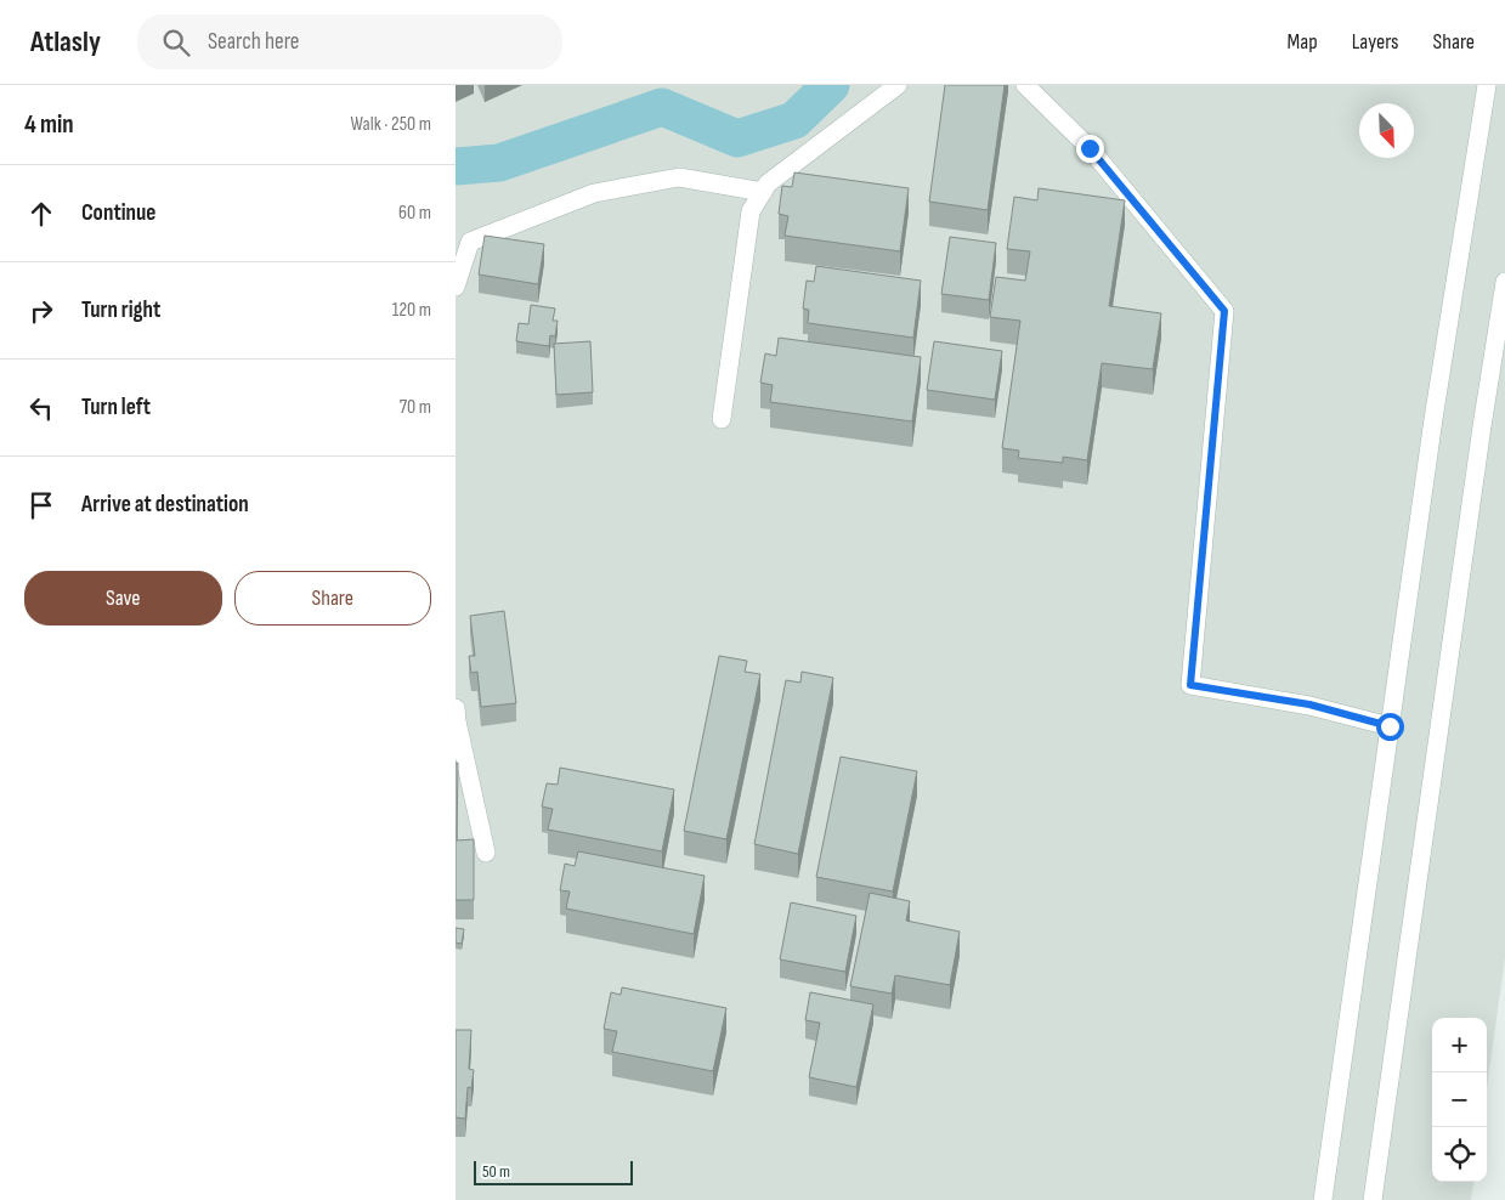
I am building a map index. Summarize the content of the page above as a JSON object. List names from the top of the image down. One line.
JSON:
{"scale_bar":"50 m","north":"bottom right","page":{"header":"Atlasly","search":"Search here","nav":["Map","Layers","Share"],"heading":["4 min","Walk · 250 m"],"list":[["Continue","60 m"],["Turn right","120 m"],["Turn left","70 m"],"Arrive at destination"],"buttons":["Save","Share"],"map_buttons":["+","−"],"scale":"50 m"}}
